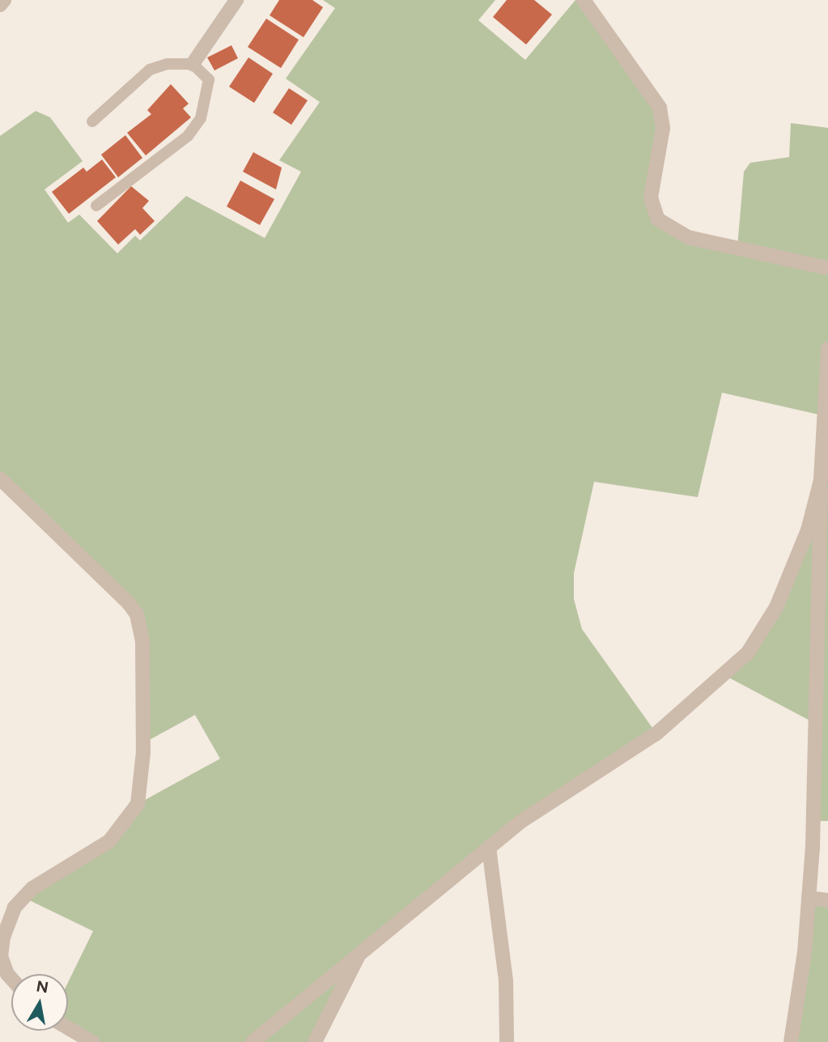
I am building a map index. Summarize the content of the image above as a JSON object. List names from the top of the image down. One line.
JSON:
{"north":"top"}
